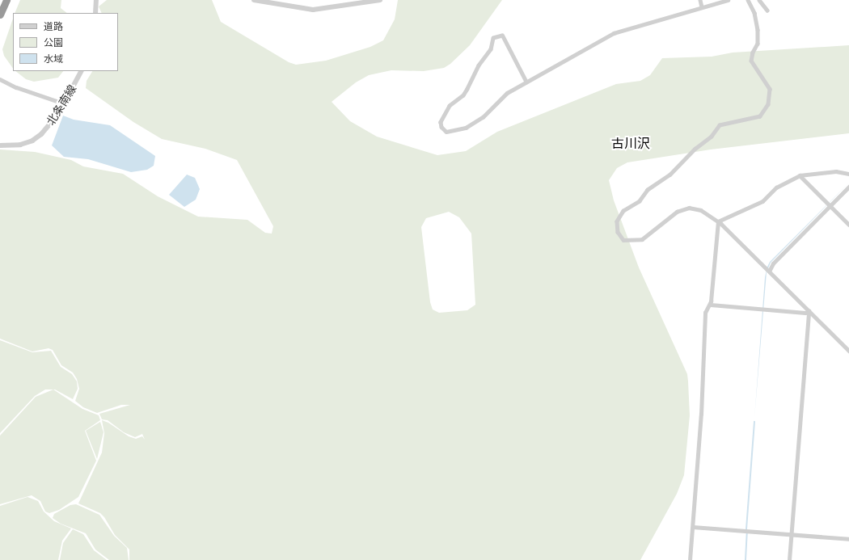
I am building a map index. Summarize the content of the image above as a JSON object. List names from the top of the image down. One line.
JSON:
{"streets":{"street":["北条南線"]},"districts":["古川沢"],"legend":["道路","公園","水域"]}
